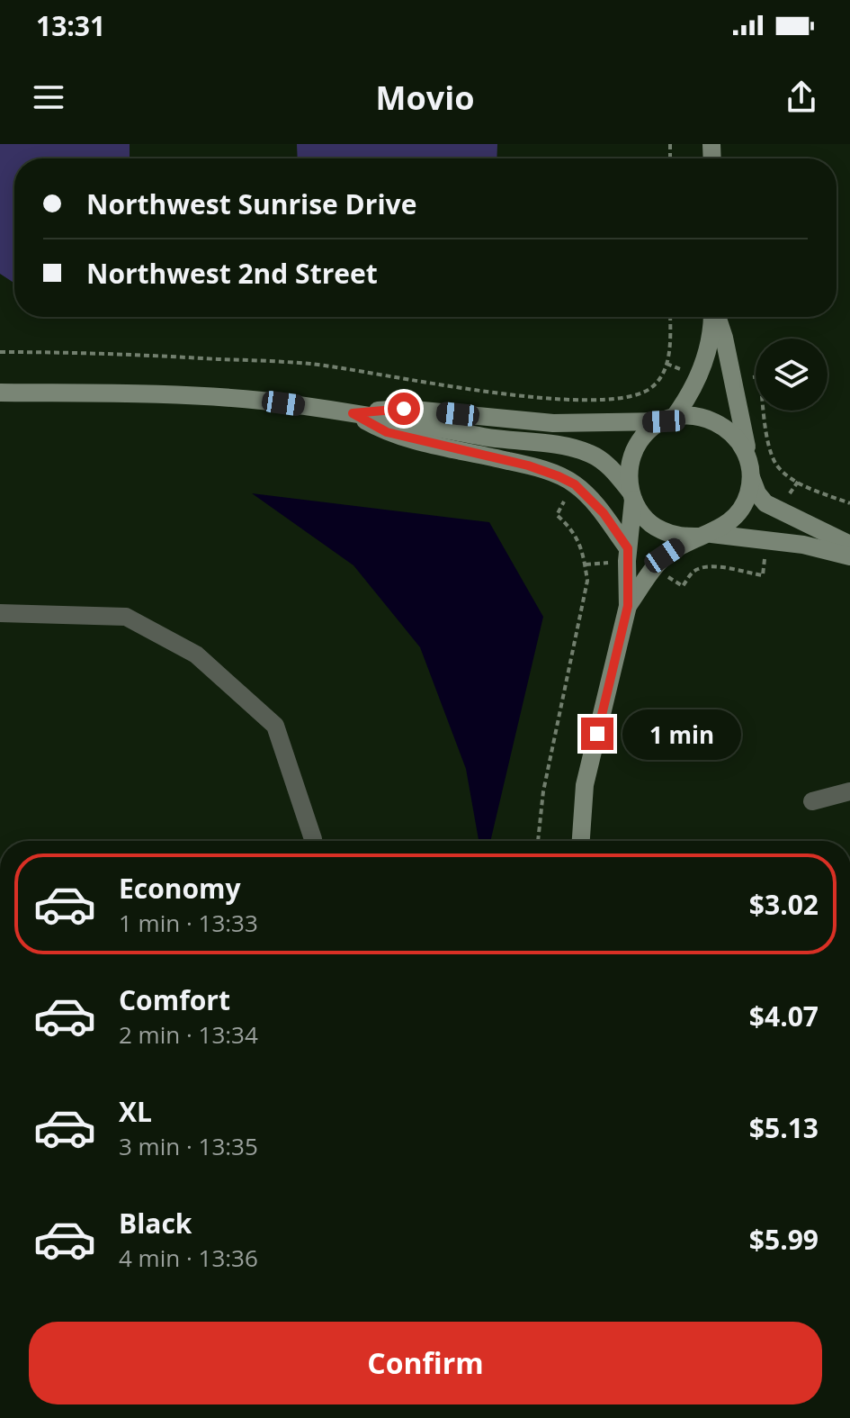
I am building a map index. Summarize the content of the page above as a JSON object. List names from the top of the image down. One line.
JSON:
{"page":{"status":"13:31","header":"Movio","banner":["Northwest Sunrise Drive","Northwest 2nd Street"],"bubble":"1 min","list":[{"name":"Economy","note":"1 min · 13:33","value":"$3.02"},{"name":"Comfort","note":"2 min · 13:34","value":"$4.07"},{"name":"XL","note":"3 min · 13:35","value":"$5.13"},{"name":"Black","note":"4 min · 13:36","value":"$5.99"}],"buttons":"Confirm"}}
